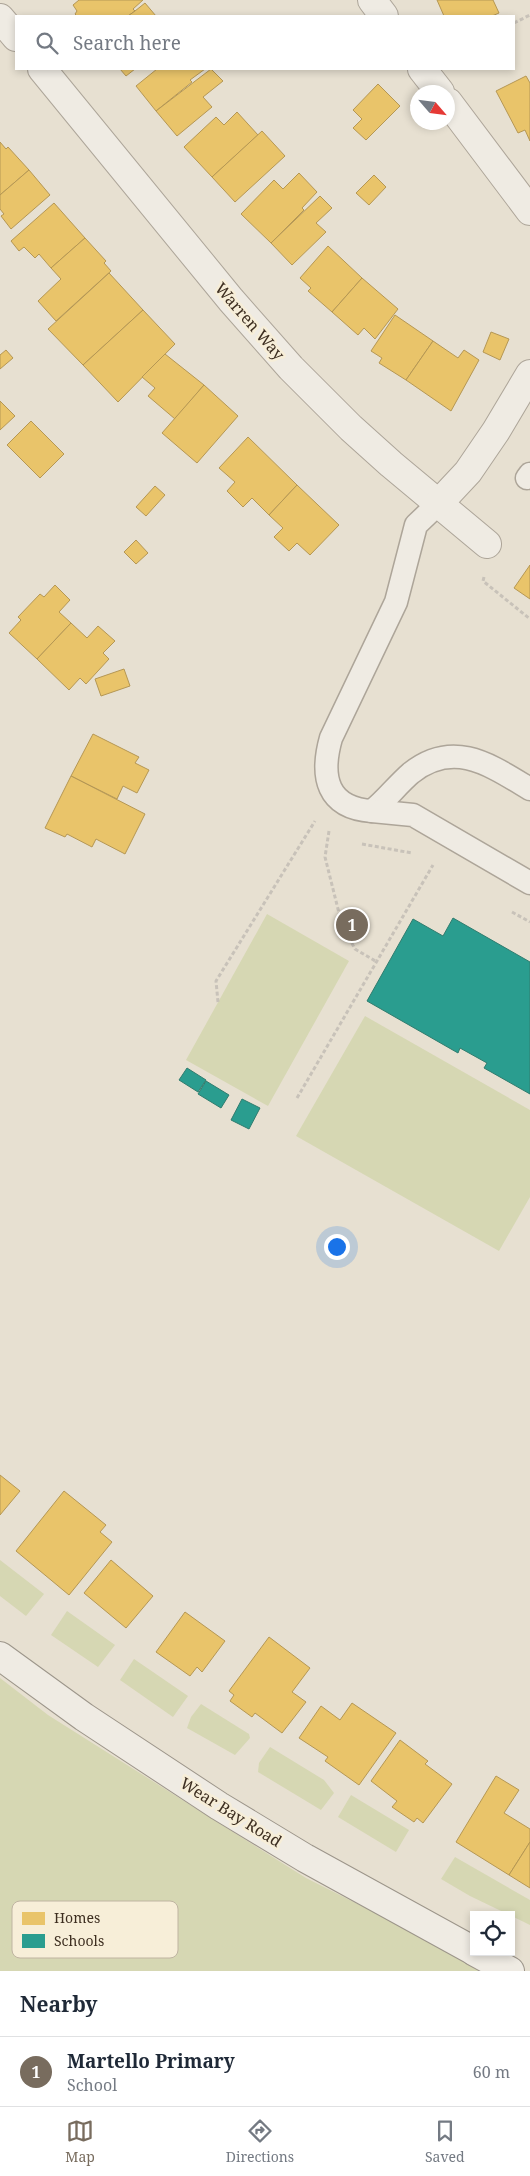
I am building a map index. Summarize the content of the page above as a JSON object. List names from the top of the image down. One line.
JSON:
{"streets":{"street":["Warren Way","Wear Bay Road"]},"legend":["Homes","Schools"],"north":"bottom right","page":{"search":"Search here","pins":"1","heading":"Nearby","list":[{"mark":"1","name":"Martello Primary","note":"School","value":"60 m"}],"nav":["Map","Directions","Saved"]}}
